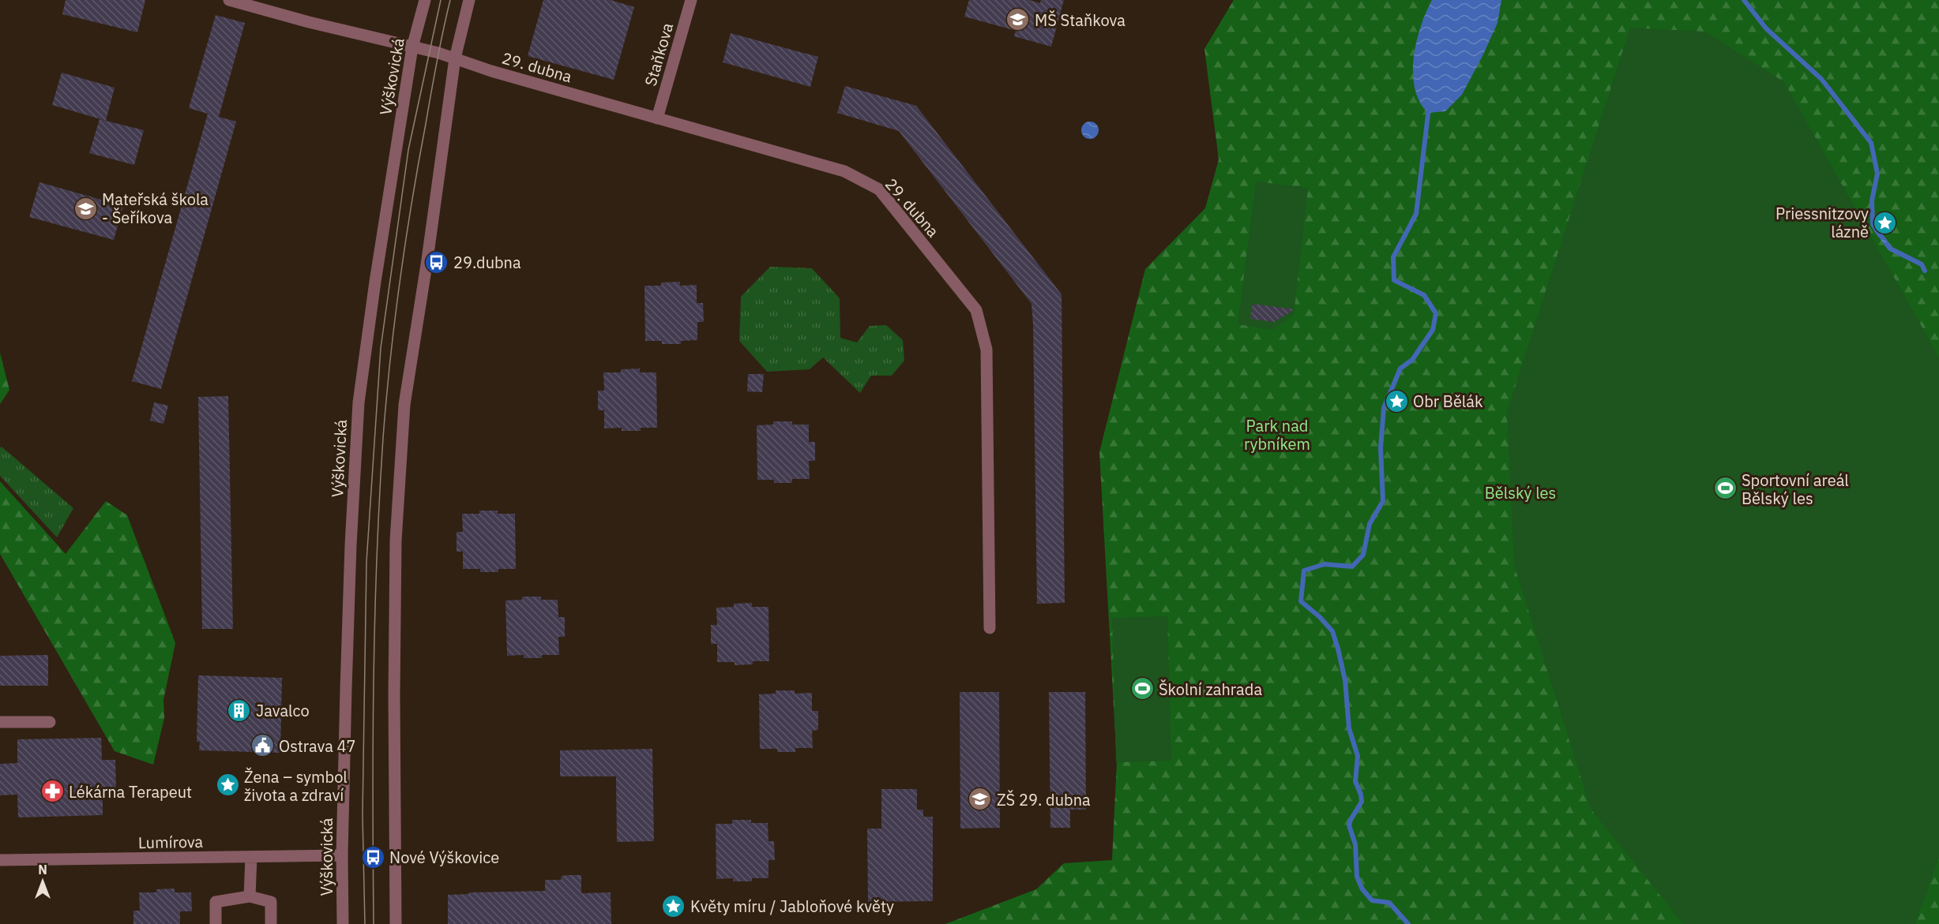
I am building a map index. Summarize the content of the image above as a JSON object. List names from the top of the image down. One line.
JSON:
{"streets":{"street":["Staňkova","29. dubna","Výškovická","Lumírova"]},"crossings":[["Staňkova","29. dubna"],["29. dubna","Výškovická"],["Výškovická","Lumírova"]],"parks":["Park nad rybníkem","Bělský les"],"places":{"school or university":["MŠ Staňkova","Mateřská škola - Šeříkova","ZŠ 29. dubna"],"place":["Priessnitzovy lázně","Obr Bělák","Žena – symbol života a zdraví","Květy míru / Jabloňové květy"],"bus stop":["29.dubna","Nové Výškovice"],"sports":["Sportovní areál Bělský les","Školní zahrada"],"building":["Javalco"],"public building":["Ostrava 47"],"pharmacy":["Lékárna Terapeut"]},"north":"top"}
